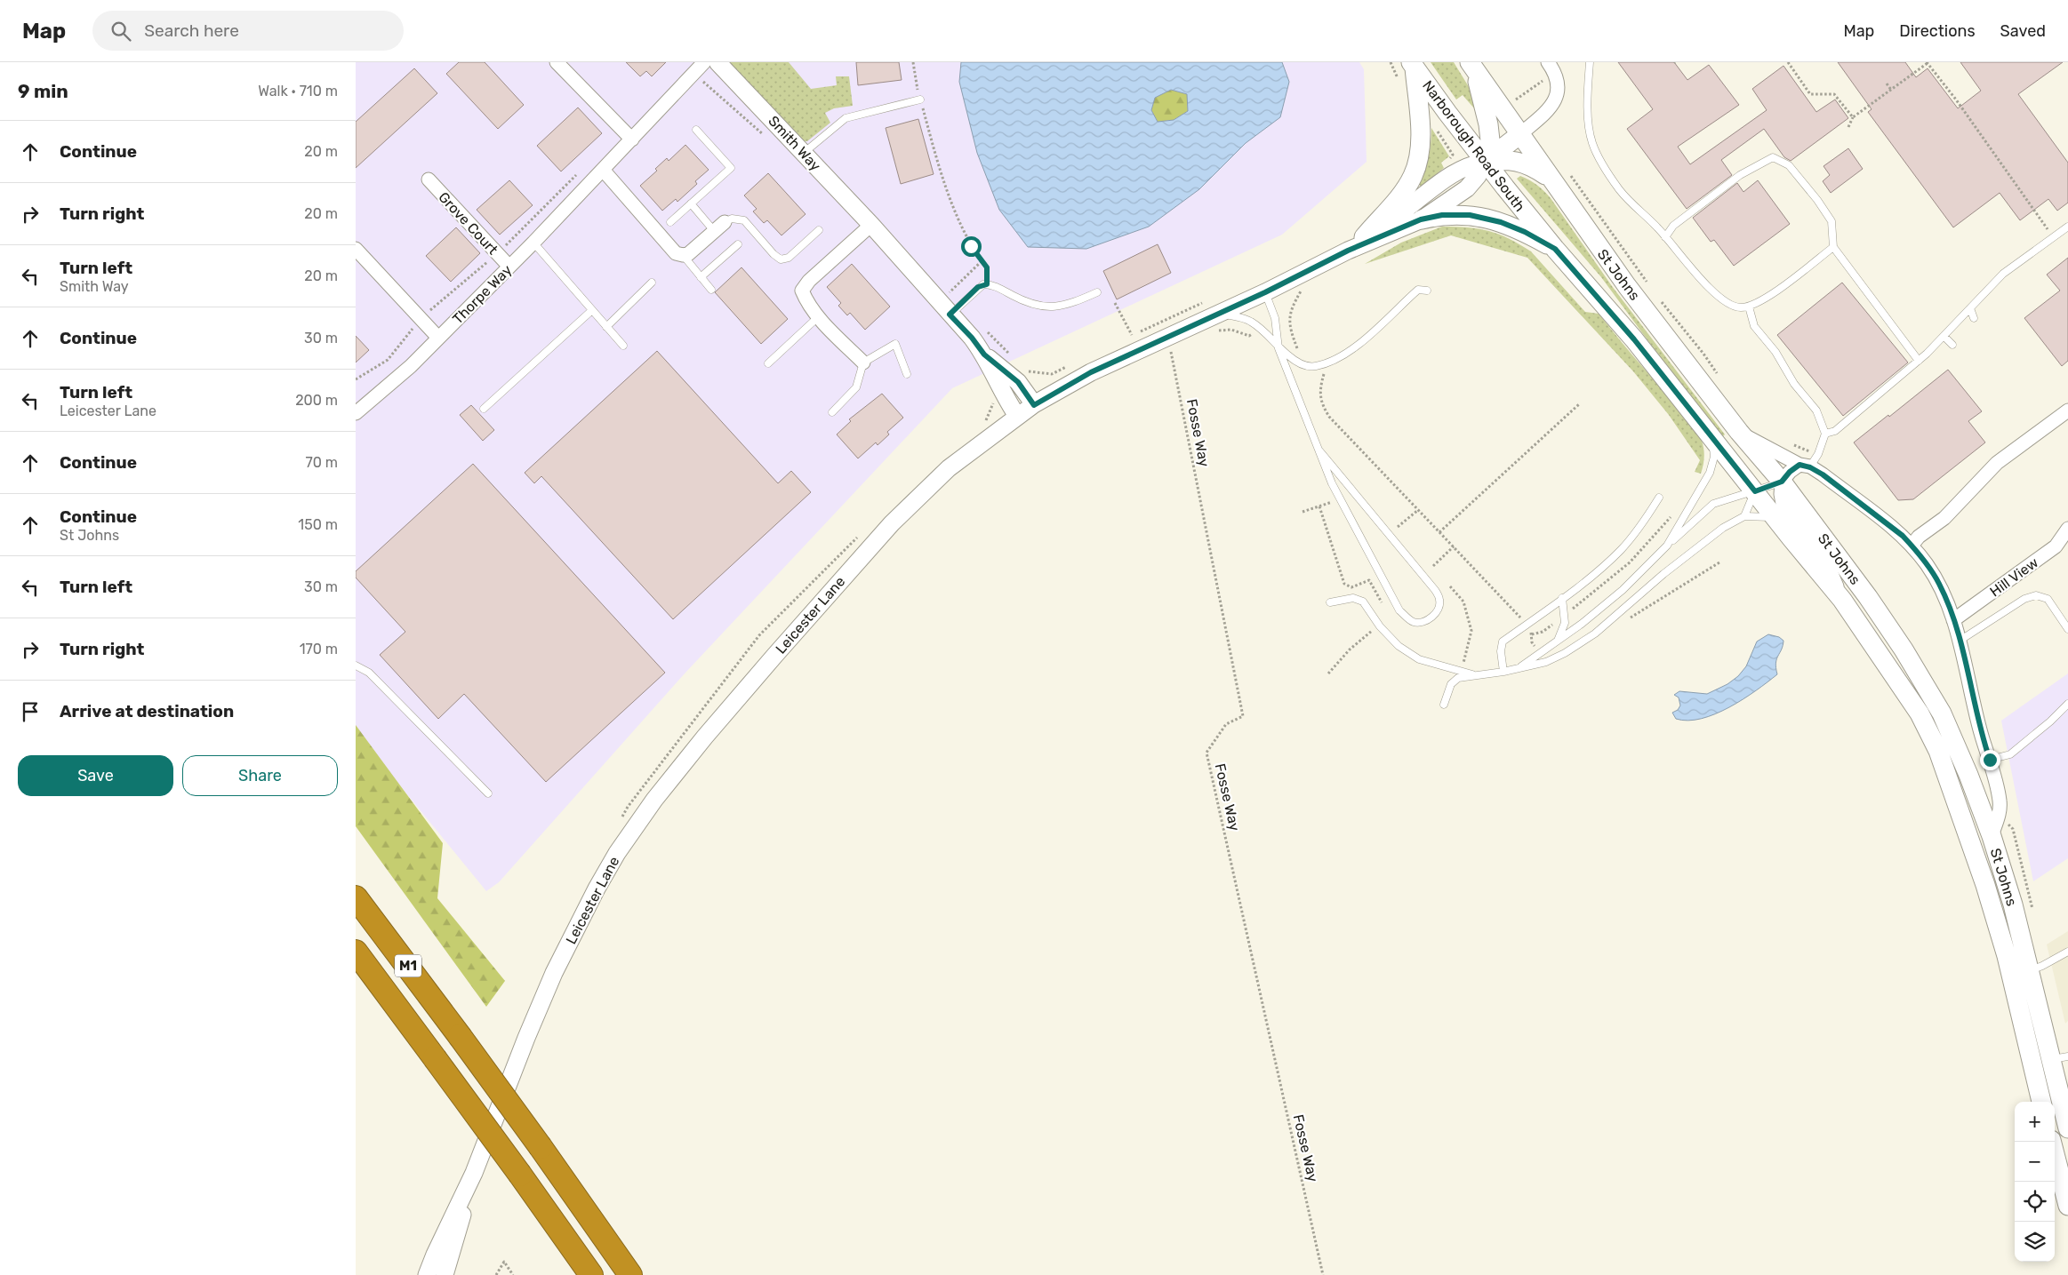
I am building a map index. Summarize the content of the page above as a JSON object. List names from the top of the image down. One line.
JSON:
{"streets":{"highway":["M1"],"main road":["Narborough Road South","St Johns"],"street":["Smith Way","Grove Court","Thorpe Way","Hill View","Leicester Lane"],"path":["Fosse Way"]},"crossings":[["Narborough Road South","St Johns"],["Narborough Road South","Leicester Lane"],["Grove Court","Thorpe Way"],["Fosse Way","Leicester Lane"]],"page":{"header":"Map","search":"Search here","nav":["Map","Directions","Saved"],"heading":["9 min","Walk · 710 m"],"list":[["Continue","20 m"],["Turn right","20 m"],["Turn left","Smith Way","20 m"],["Continue","30 m"],["Turn left","Leicester Lane","200 m"],["Continue","70 m"],["Continue","St Johns","150 m"],["Turn left","30 m"],["Turn right","170 m"],"Arrive at destination"],"buttons":["Save","Share"],"map_buttons":["+","−"]}}
